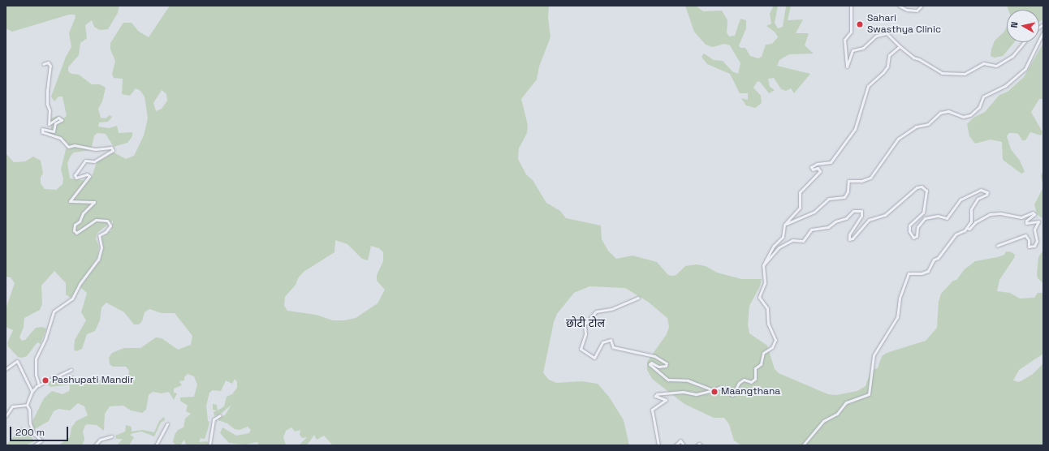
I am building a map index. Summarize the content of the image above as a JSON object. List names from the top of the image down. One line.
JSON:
{"districts":["छोटी टोल"],"places":["Sahari Swasthya Clinic","Pashupati Mandir","Maangthana"],"scale_bar":"200 m","north":"left"}
